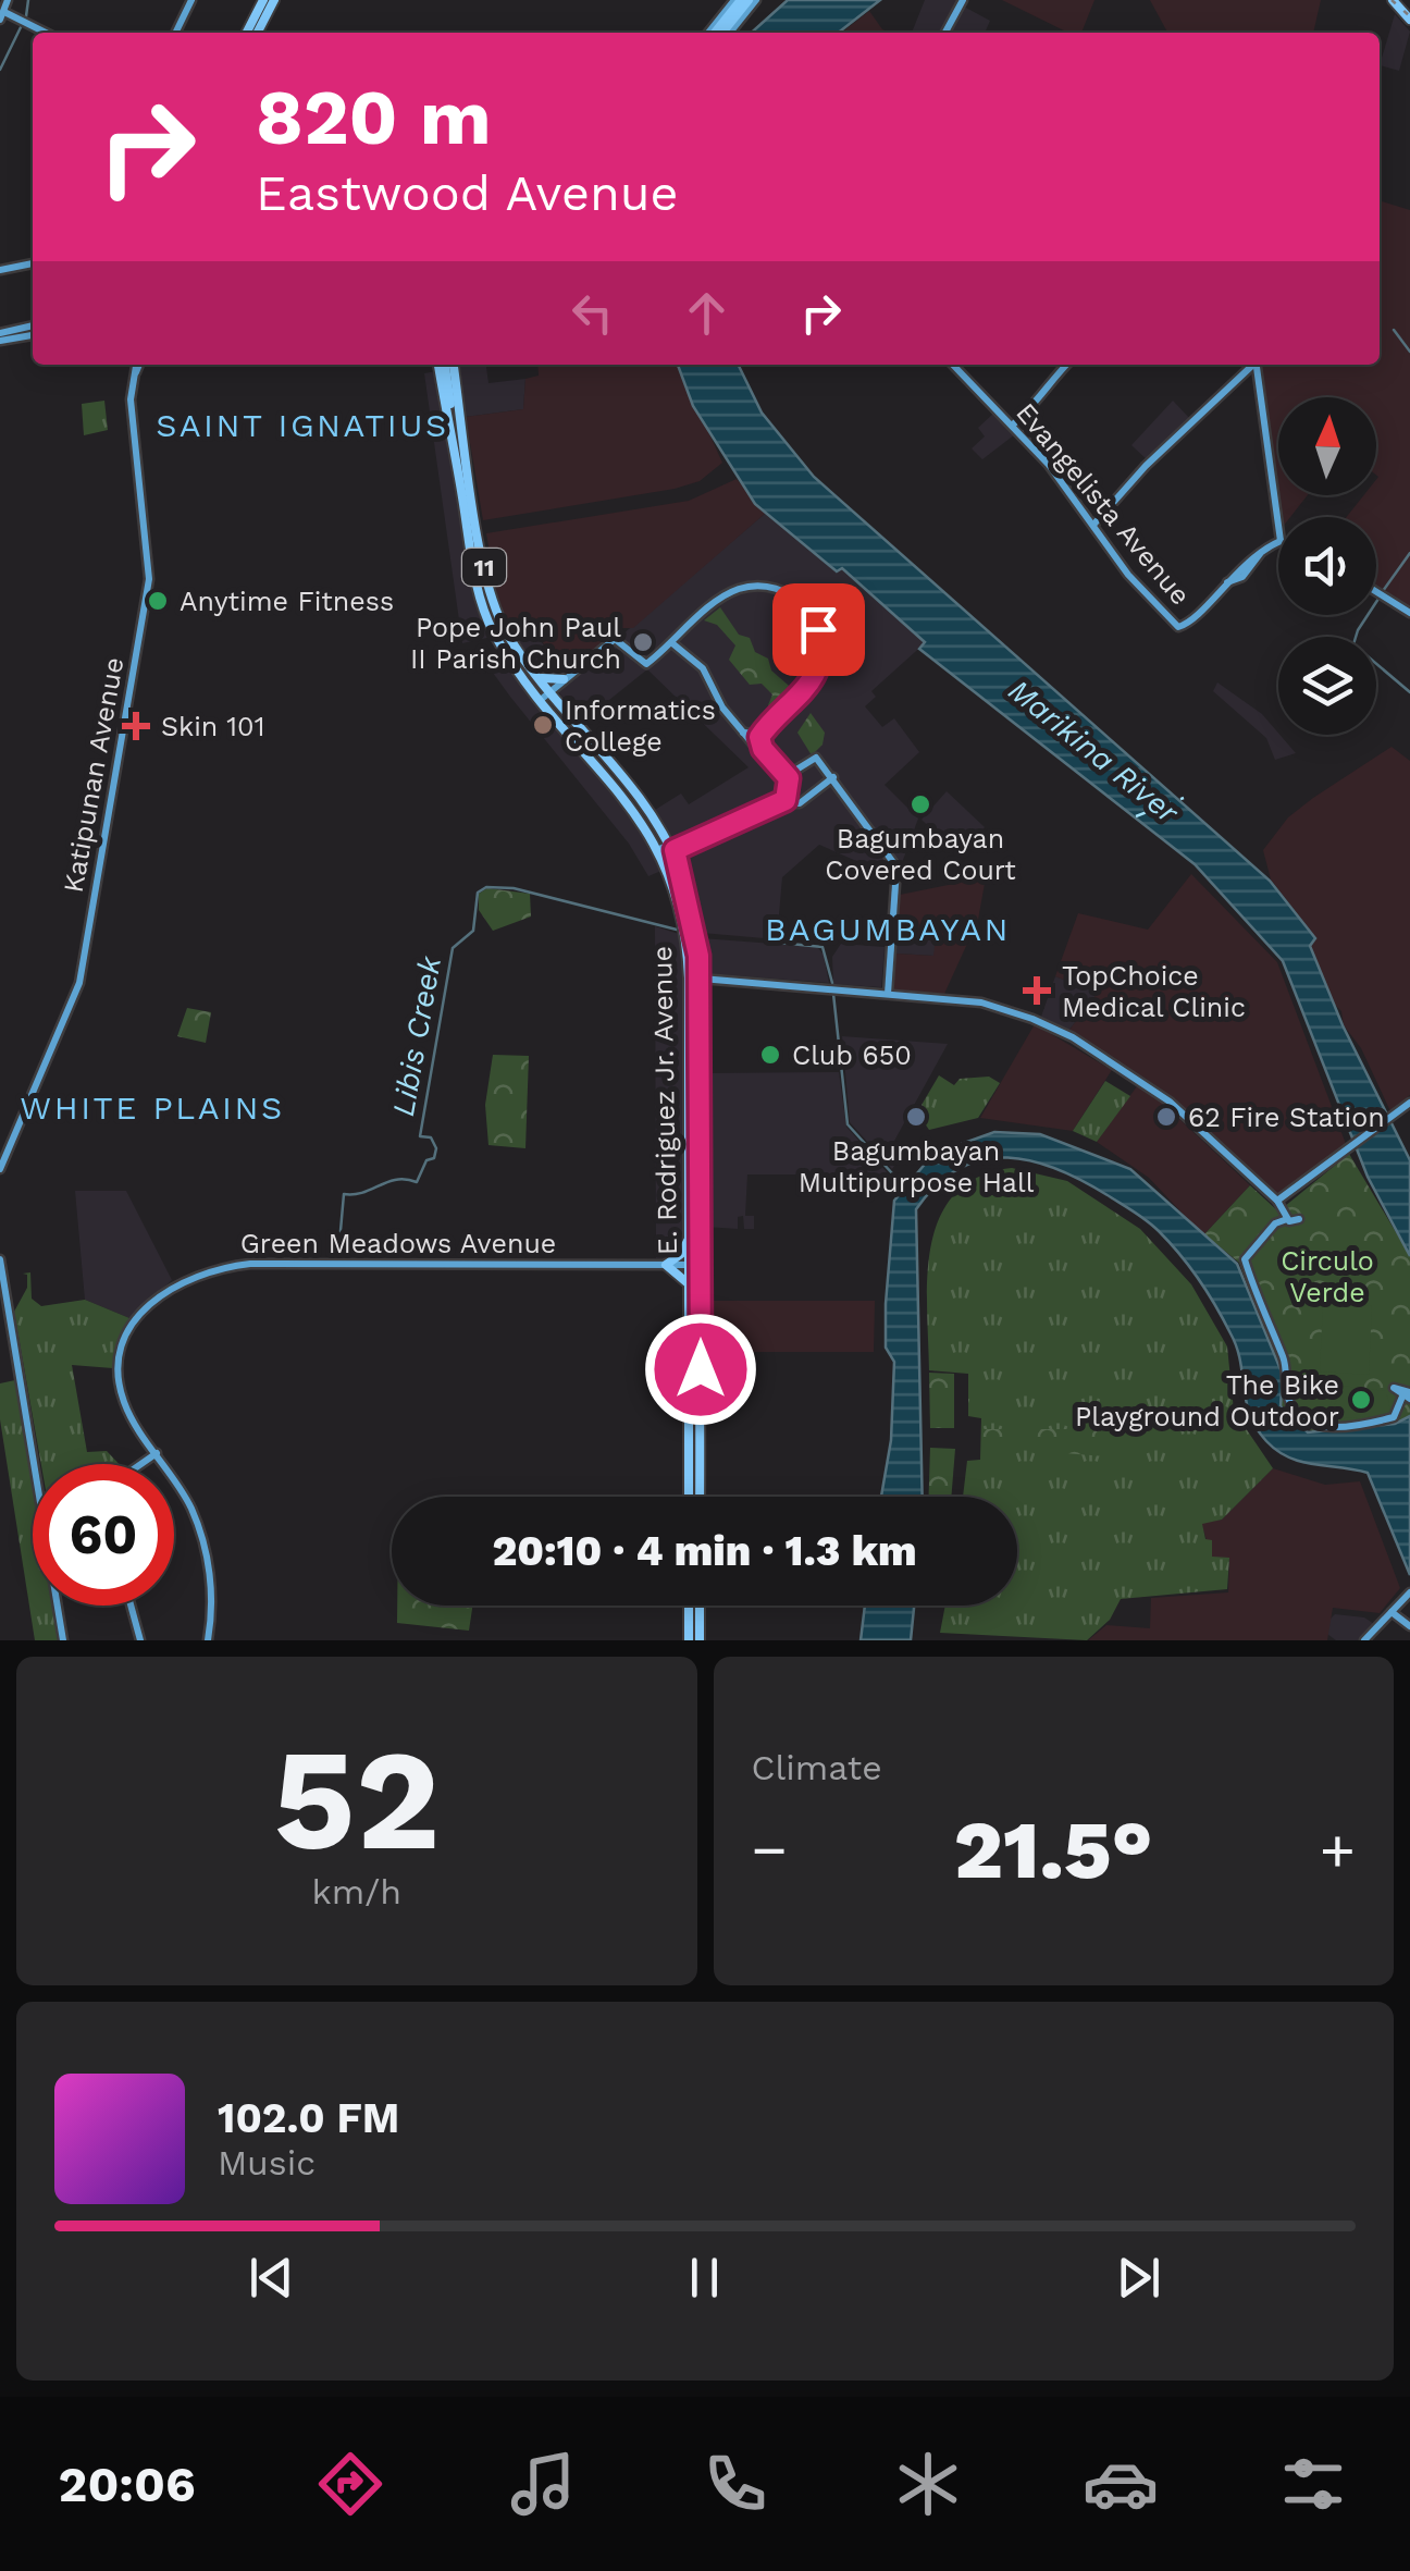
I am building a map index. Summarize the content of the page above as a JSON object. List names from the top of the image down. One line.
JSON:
{"streets":{"main road":["11","E. Rodriguez Jr. Avenue"],"street":["Evangelista Avenue","Katipunan Avenue","Green Meadows Avenue"]},"crossings":[["E. Rodriguez Jr. Avenue","Green Meadows Avenue"]],"districts":["SAINT IGNATIUS","BAGUMBAYAN","WHITE PLAINS"],"water":["Marikina River","Libis Creek"],"parks":["Circulo Verde"],"places":{"other":["Anytime Fitness","Pope John Paul II Parish Church","Informatics College","Bagumbayan Covered Court","Club 650","Bagumbayan Multipurpose Hall","62 Fire Station","The Bike Playground Outdoor"],"health":["Skin 101","TopChoice Medical Clinic"]},"north":"top","page":{"turn":["820 m","Eastwood Avenue"],"limit":"60","trip":"20:10 · 4 min · 1.3 km","tile":[["52","km/h"],"Climate"],"heat":["−","21.5°","+"],"song":["102.0 FM","Music"],"tabs":"20:06"}}
